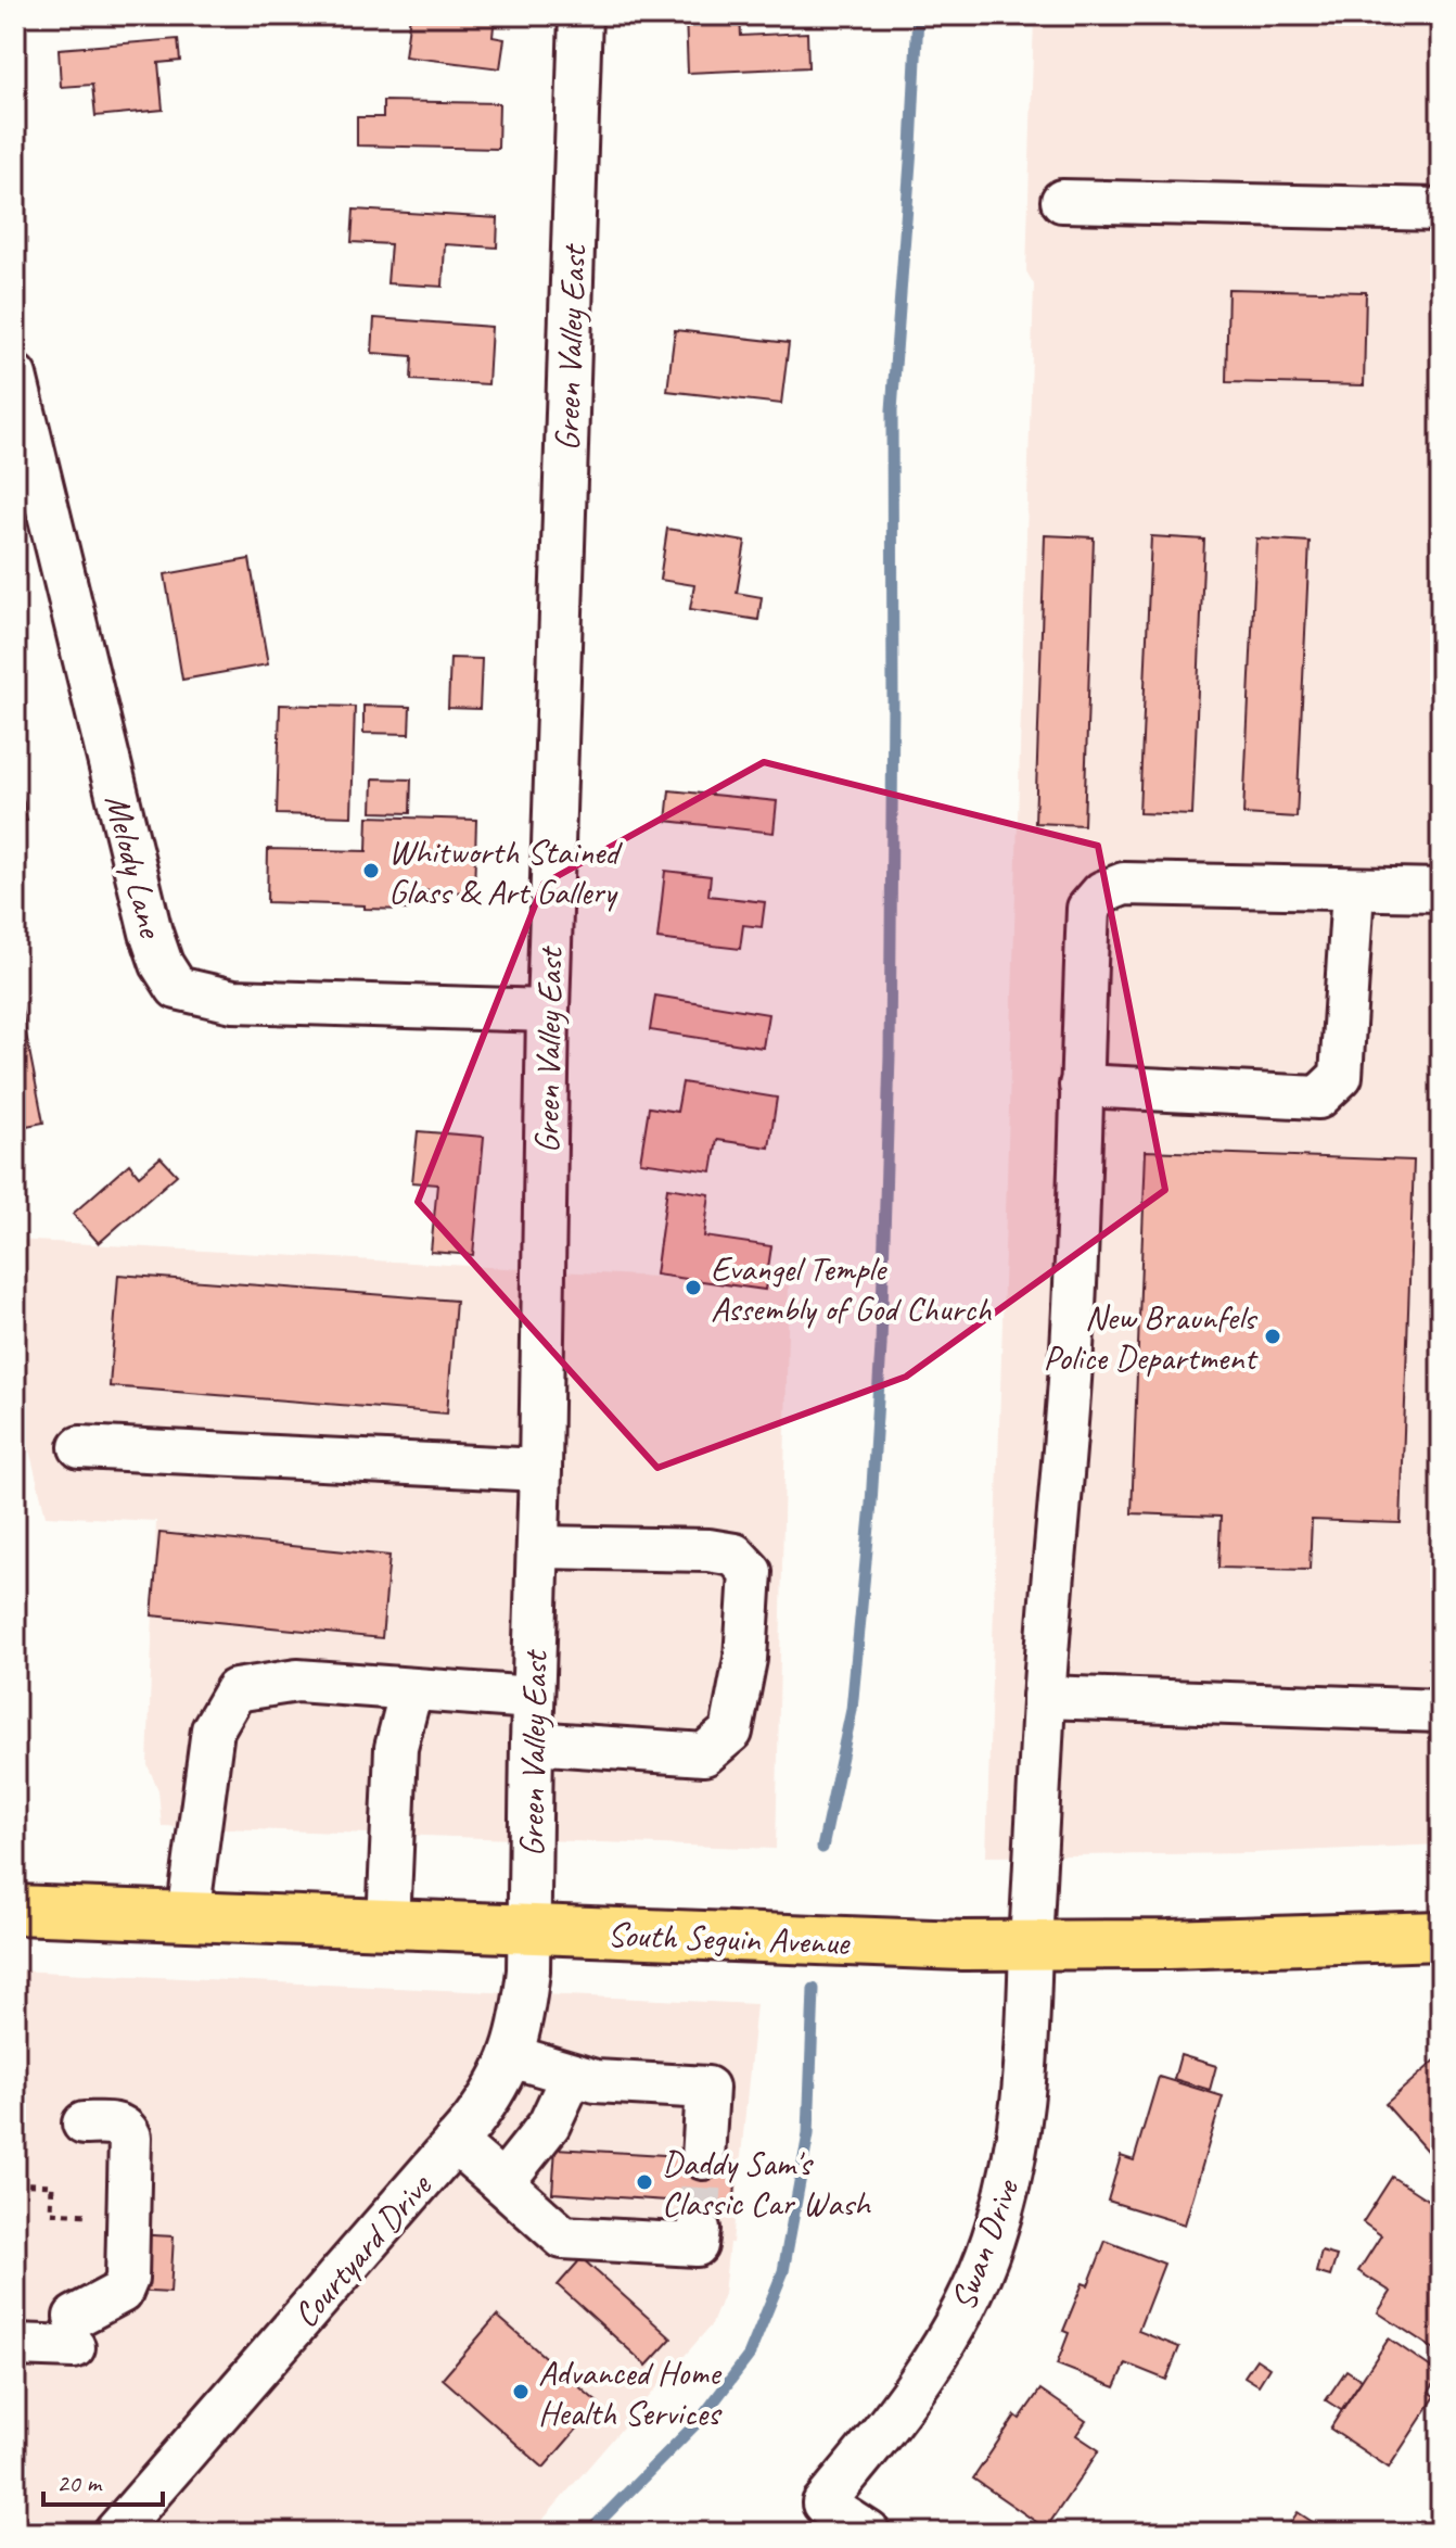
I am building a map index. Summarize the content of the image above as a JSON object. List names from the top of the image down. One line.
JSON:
{"streets":{"main road":["South Seguin Avenue"],"street":["Green Valley East","Melody Lane","Swan Drive","Courtyard Drive"]},"crossings":[["Green Valley East","Melody Lane"],["Green Valley East","South Seguin Avenue"],["Green Valley East","Courtyard Drive"],["South Seguin Avenue","Swan Drive"],["South Seguin Avenue","Courtyard Drive"]],"places":["Whitworth Stained Glass & Art Gallery","Evangel Temple Assembly of God Church","New Braunfels Police Department","Daddy Sam's Classic Car Wash","Advanced Home Health Services"],"scale_bar":"20 m"}
